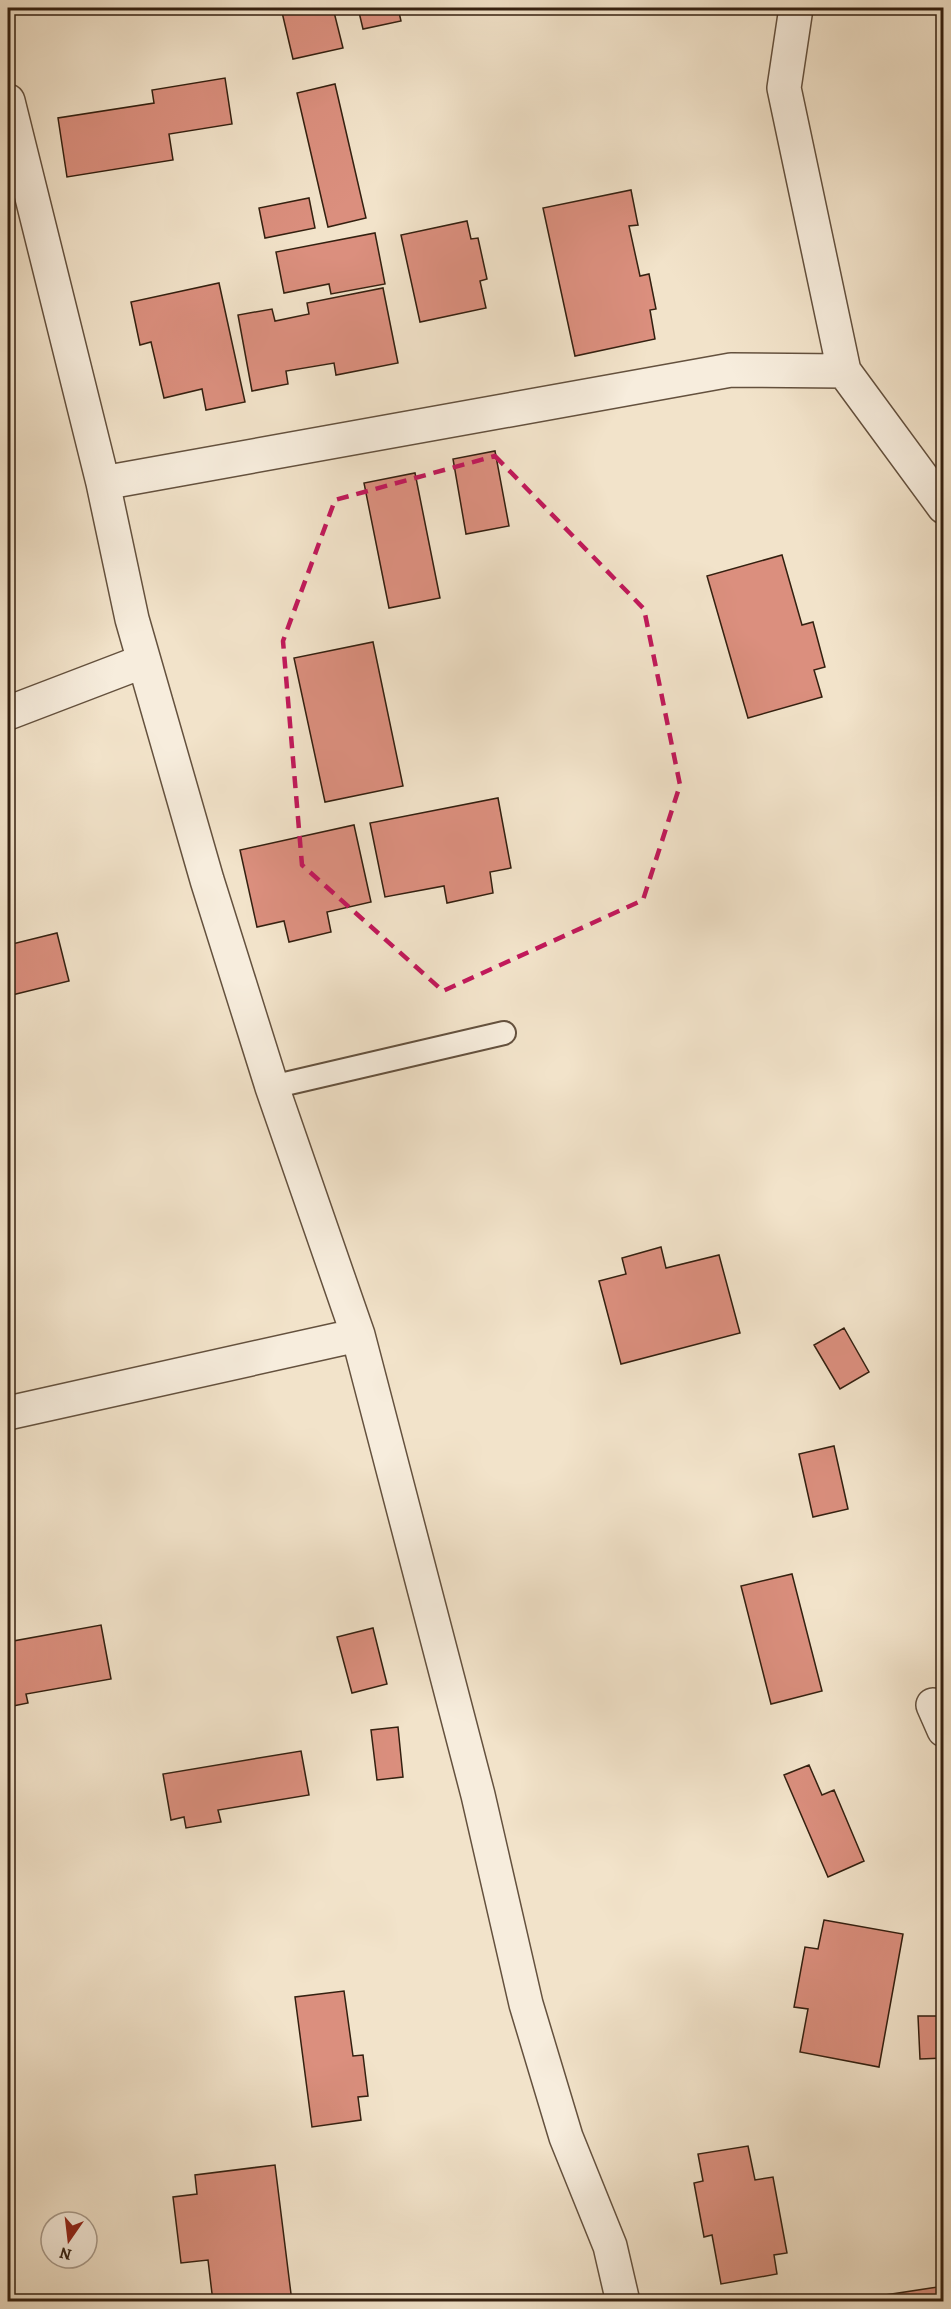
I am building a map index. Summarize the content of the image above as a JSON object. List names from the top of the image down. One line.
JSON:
{"north":"bottom"}
